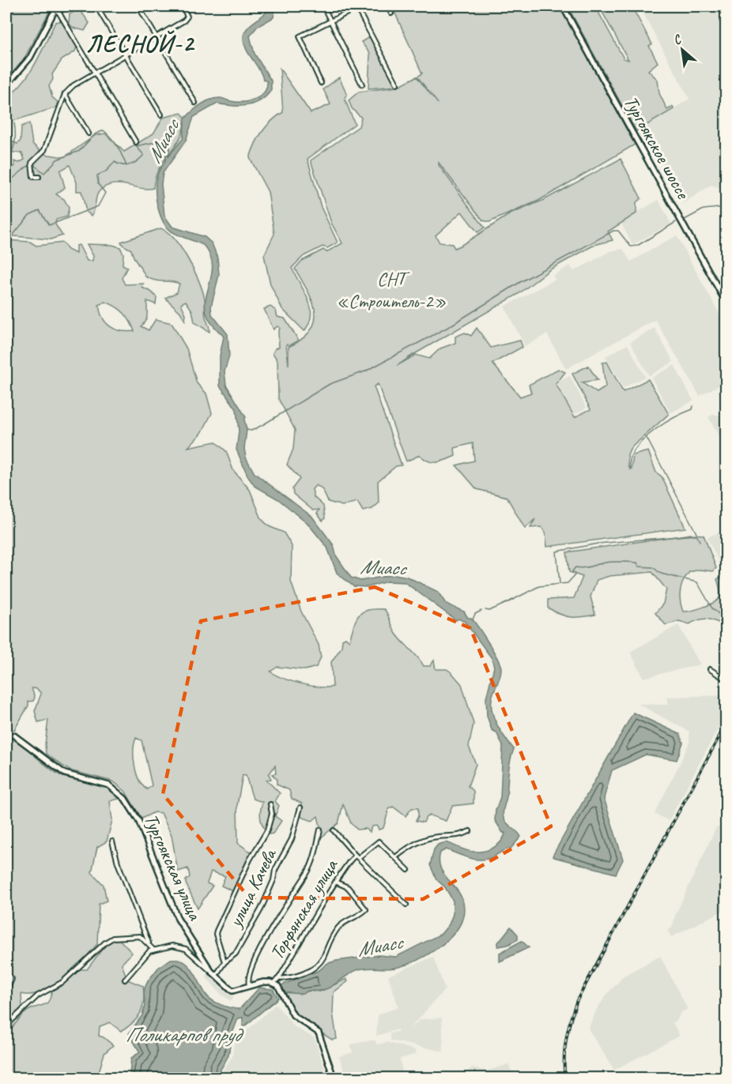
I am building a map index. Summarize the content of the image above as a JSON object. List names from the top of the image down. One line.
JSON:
{"streets":{"main road":["Тургоякское шоссе","Тургоякская улица"],"street":["улица Качева","Торфянская улица"]},"crossings":[["Тургоякская улица","улица Качева"],["Тургоякская улица","Торфянская улица"]],"districts":["ЛЕСНОЙ-2"],"water":["Миасс","Поликарпов пруд"],"parks":["СНТ «Строитель-2»"],"north":"top left"}
